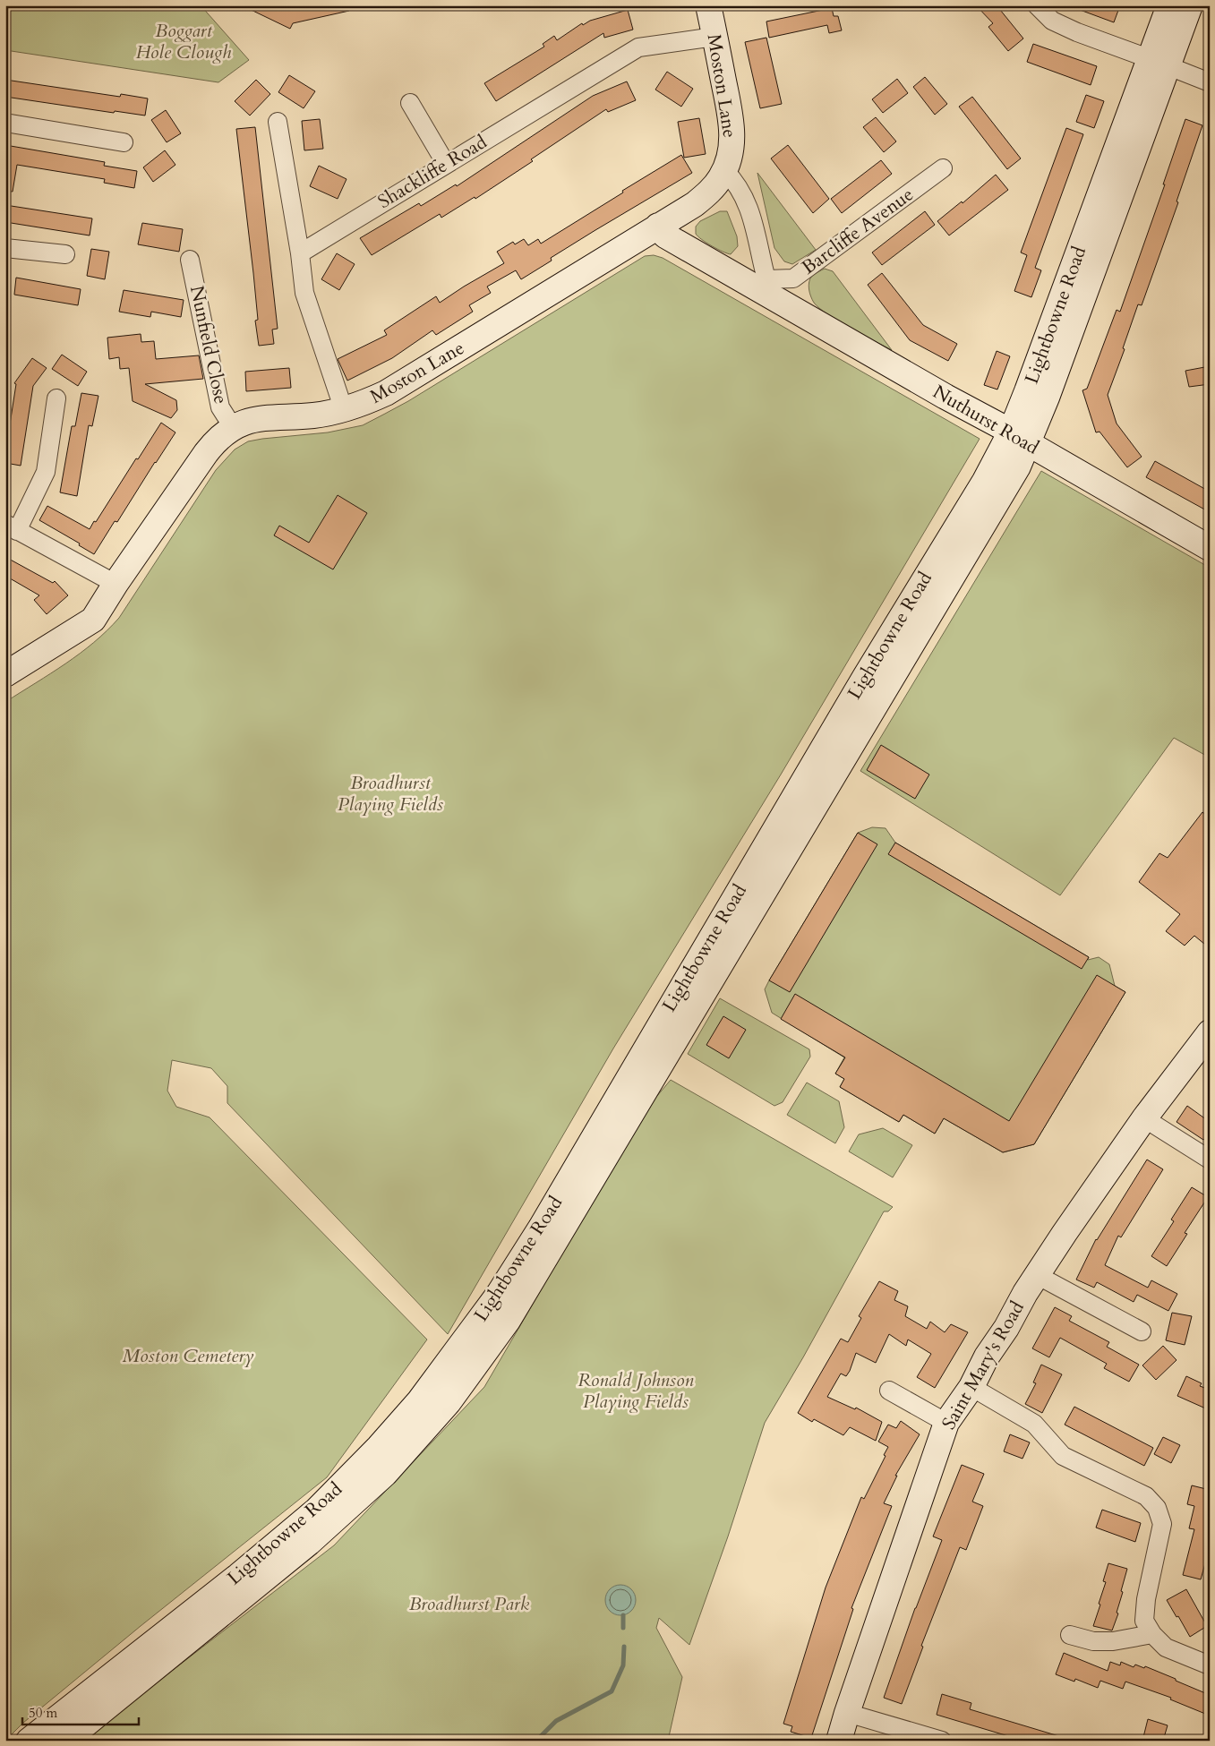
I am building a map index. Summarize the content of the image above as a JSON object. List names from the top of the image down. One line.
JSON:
{"streets":{"main road":["Moston Lane","Lightbowne Road","Nuthurst Road","Saint Mary's Road"],"street":["Shackliffe Road","Barcliffe Avenue","Nunfield Close"]},"crossings":[["Moston Lane","Shackliffe Road"],["Moston Lane","Nunfield Close"],["Moston Lane","Nuthurst Road"],["Barcliffe Avenue","Nuthurst Road"],["Lightbowne Road","Nuthurst Road"]],"parks":["Boggart Hole Clough","Broadhurst Playing Fields","Moston Cemetery","Ronald Johnson Playing Fields","Broadhurst Park"],"scale_bar":"50 m"}
